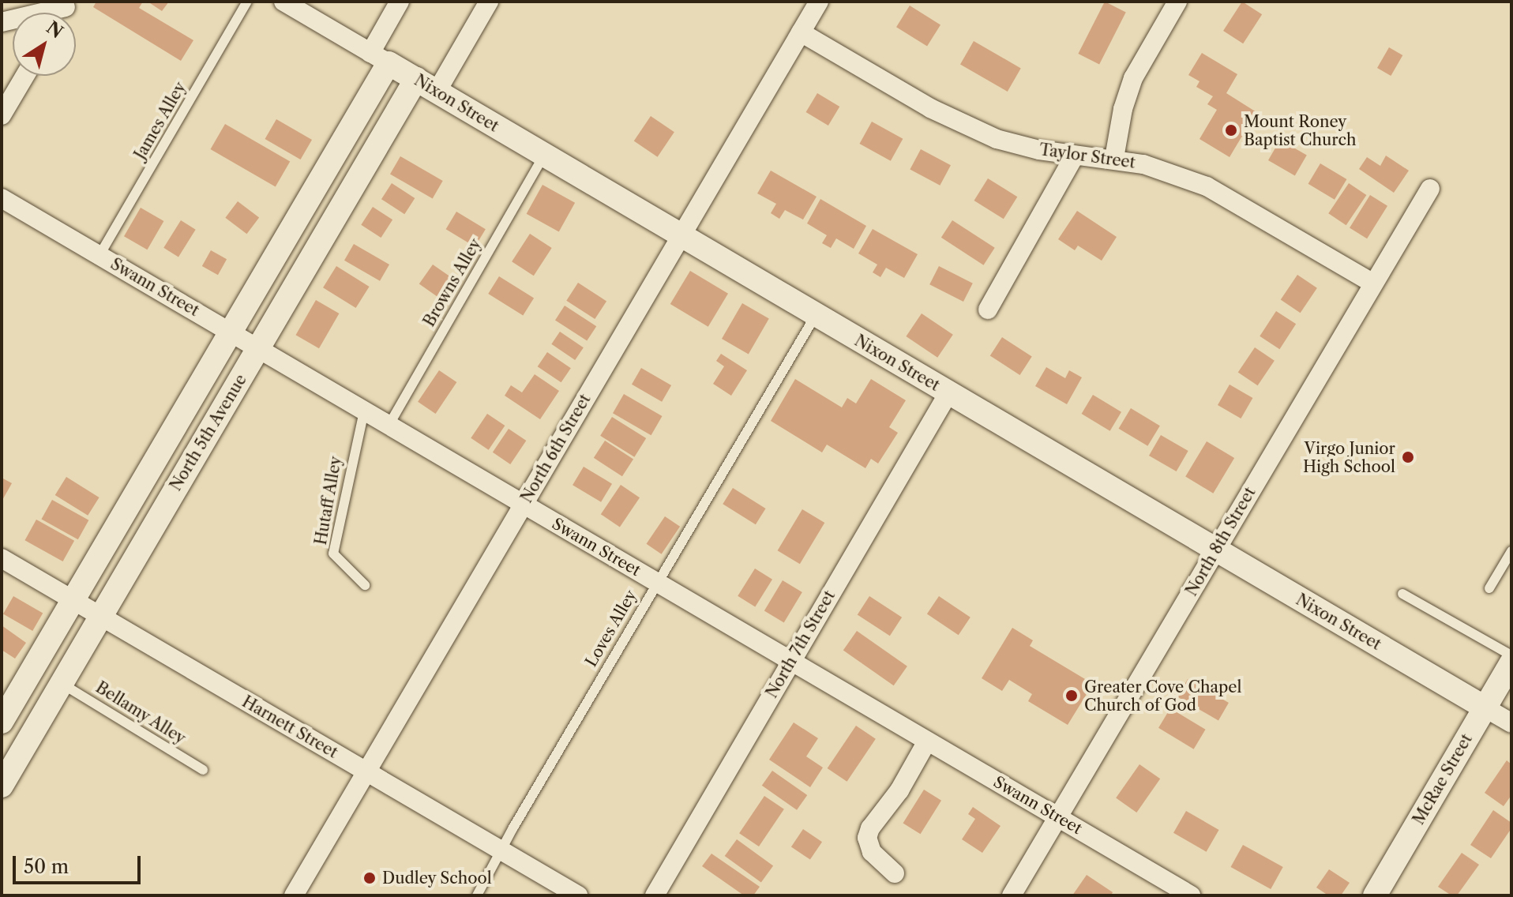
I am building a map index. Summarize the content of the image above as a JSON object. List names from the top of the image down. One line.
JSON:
{"streets":{"street":["Nixon Street","Taylor Street","Swann Street","North 5th Avenue","North 6th Street","North 8th Street","North 7th Street","Harnett Street","McRae Street"],"lane":["James Alley","Browns Alley","Hutaff Alley","Loves Alley","Bellamy Alley"]},"crossings":[["Nixon Street","Browns Alley"],["Nixon Street","North 5th Avenue"],["Nixon Street","North 6th Street"],["Nixon Street","North 8th Street"],["Nixon Street","Loves Alley"],["Nixon Street","North 7th Street"],["Nixon Street","McRae Street"],["James Alley","Swann Street"],["Taylor Street","North 6th Street"],["Taylor Street","North 8th Street"],["Browns Alley","Swann Street"],["Swann Street","North 5th Avenue"],["Swann Street","North 6th Street"],["Swann Street","Hutaff Alley"],["Swann Street","North 8th Street"],["Swann Street","Loves Alley"],["Swann Street","North 7th Street"],["North 5th Avenue","Bellamy Alley"],["North 5th Avenue","Harnett Street"],["North 6th Street","Harnett Street"],["Loves Alley","Harnett Street"]],"places":["Mount Roney Baptist Church","Virgo Junior High School","Greater Cove Chapel Church of God","Dudley School"],"scale_bar":"50 m","north":"top right"}
